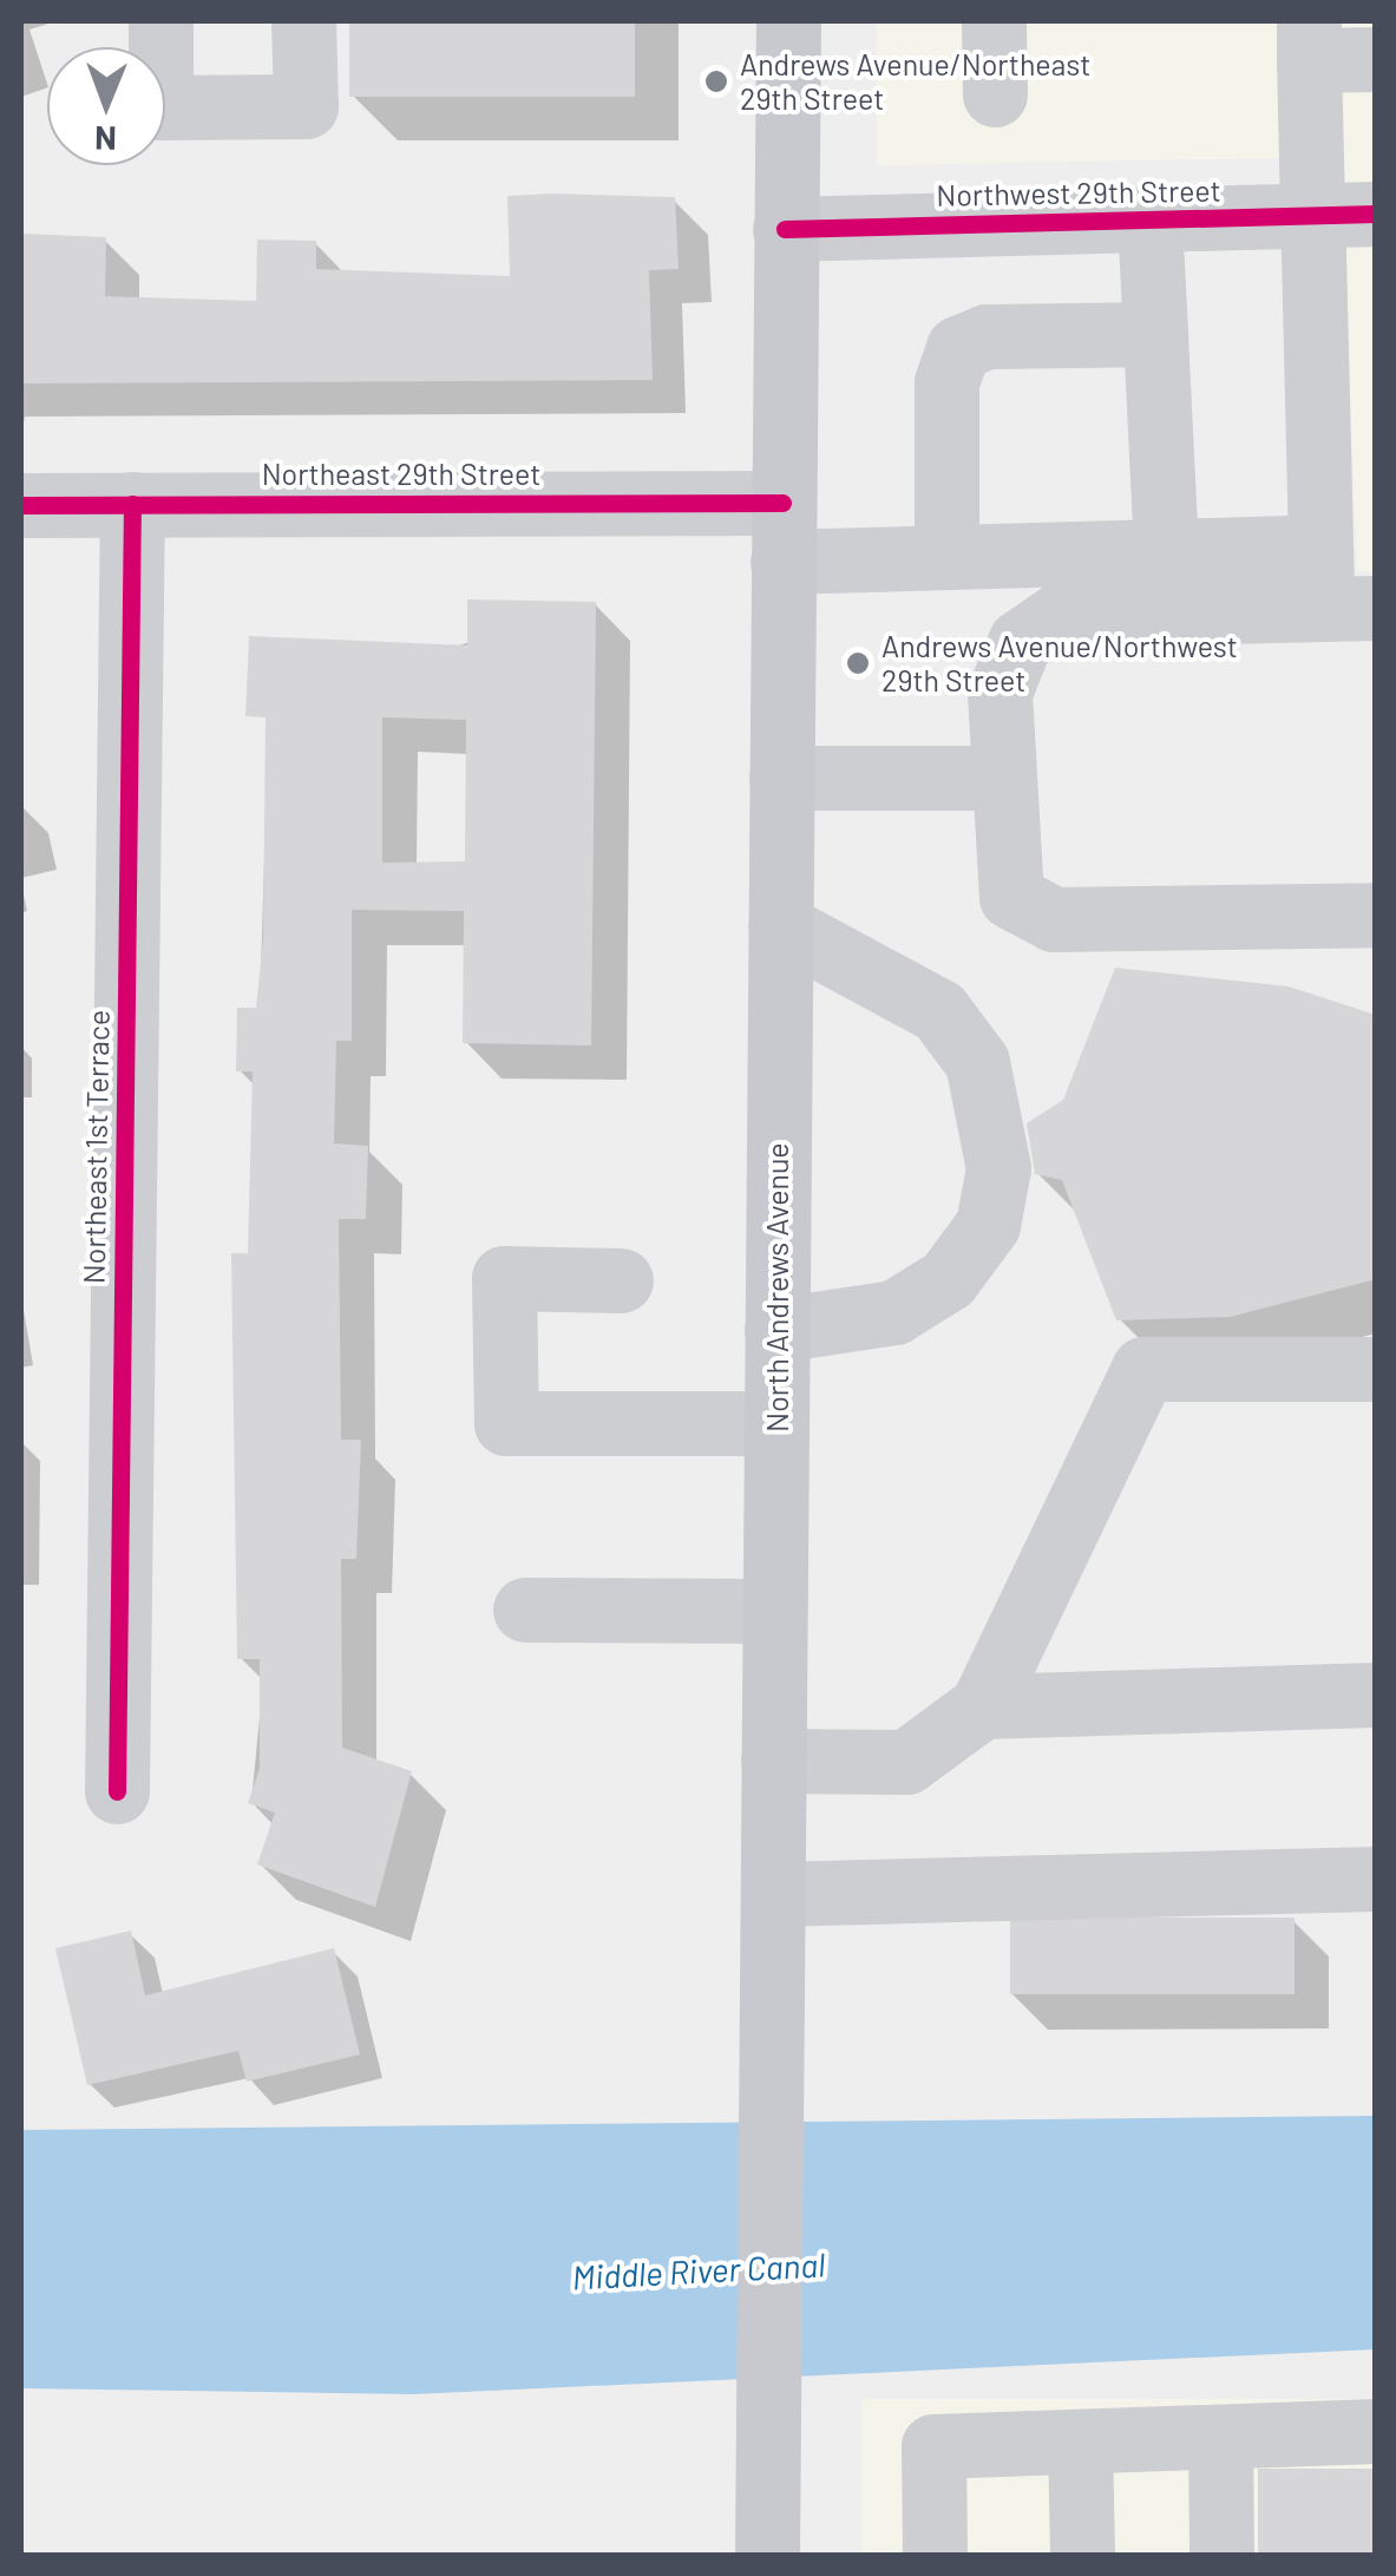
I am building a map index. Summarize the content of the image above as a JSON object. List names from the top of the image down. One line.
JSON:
{"streets":{"main road":["North Andrews Avenue"],"street":["Northwest 29th Street","Northeast 29th Street","Northeast 1st Terrace"]},"crossings":[["Northwest 29th Street","North Andrews Avenue"],["Northeast 29th Street","Northeast 1st Terrace"],["Northeast 29th Street","North Andrews Avenue"]],"water":["Middle River Canal"],"places":["Andrews Avenue/Northeast 29th Street","Andrews Avenue/Northwest 29th Street"],"north":"bottom"}
